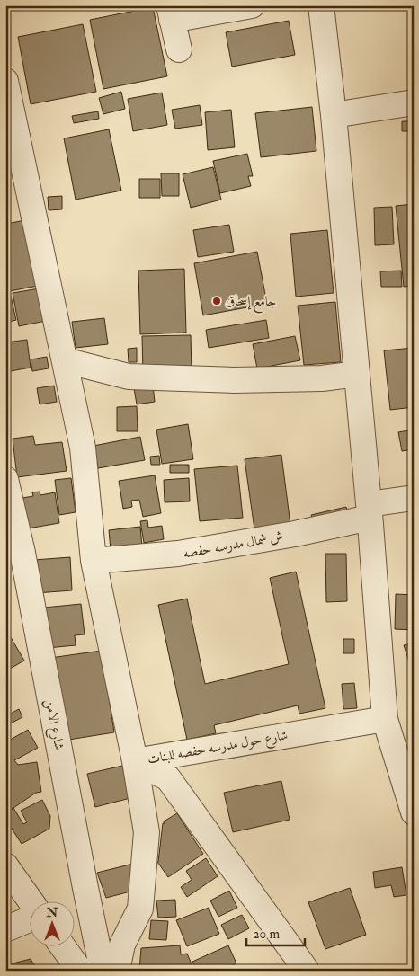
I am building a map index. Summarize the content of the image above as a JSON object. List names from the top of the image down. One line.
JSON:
{"streets":{"street":["ش شمال مدرسه حفصه","شارع الامن","شارع حول مدرسه حفصه للبنات"]},"places":["جامع إسحاق"],"scale_bar":"20 m","north":"top"}
